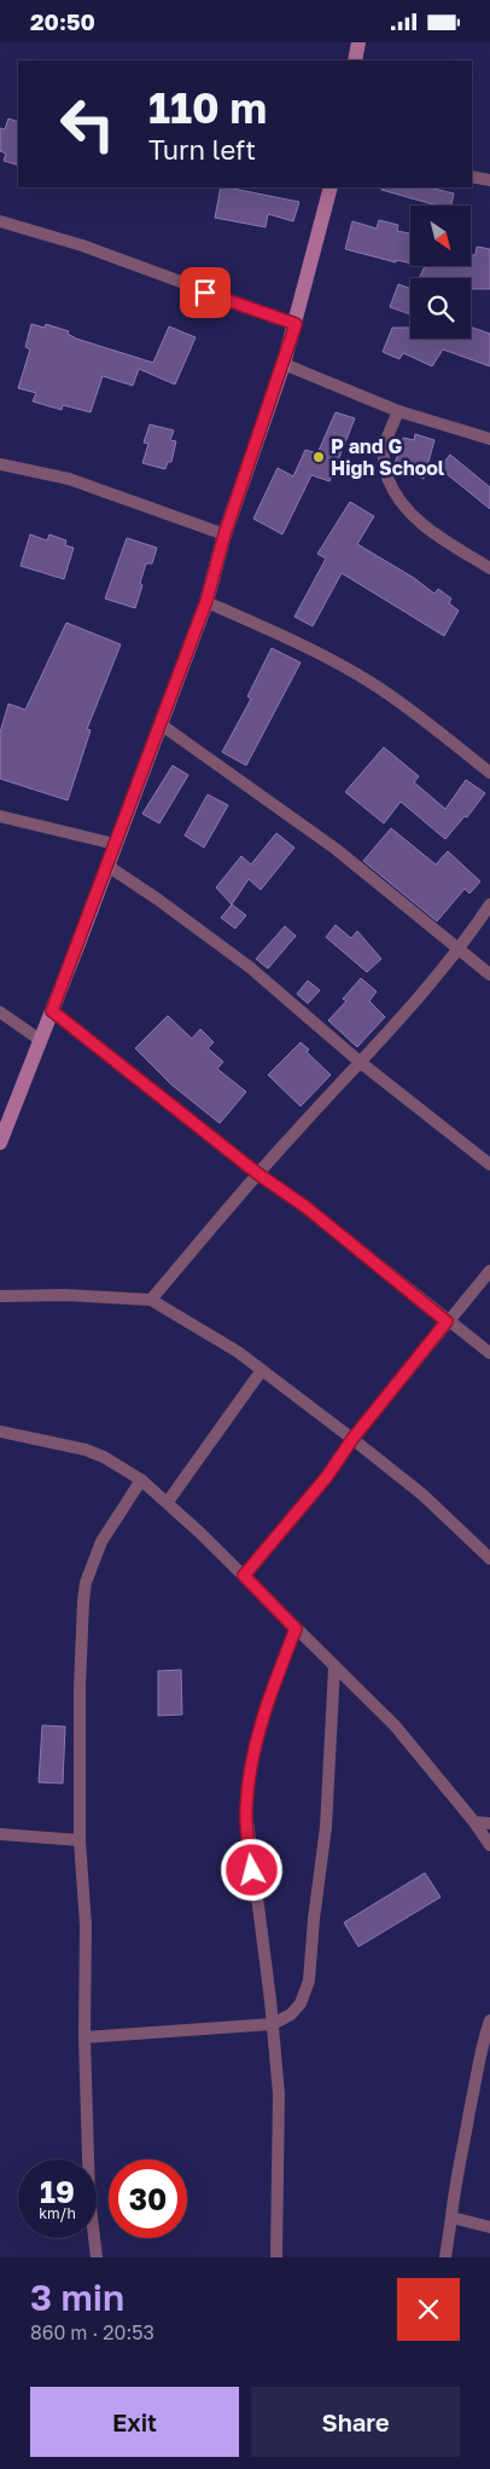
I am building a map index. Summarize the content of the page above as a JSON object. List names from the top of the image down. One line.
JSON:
{"places":["P and G High School"],"north":"bottom right","page":{"status":"20:50","turn":["110 m","Turn left"],"speed":"19 km/h","limit":"30","heading":["3 min","860 m · 20:53"],"buttons":["Exit","Share"]}}
